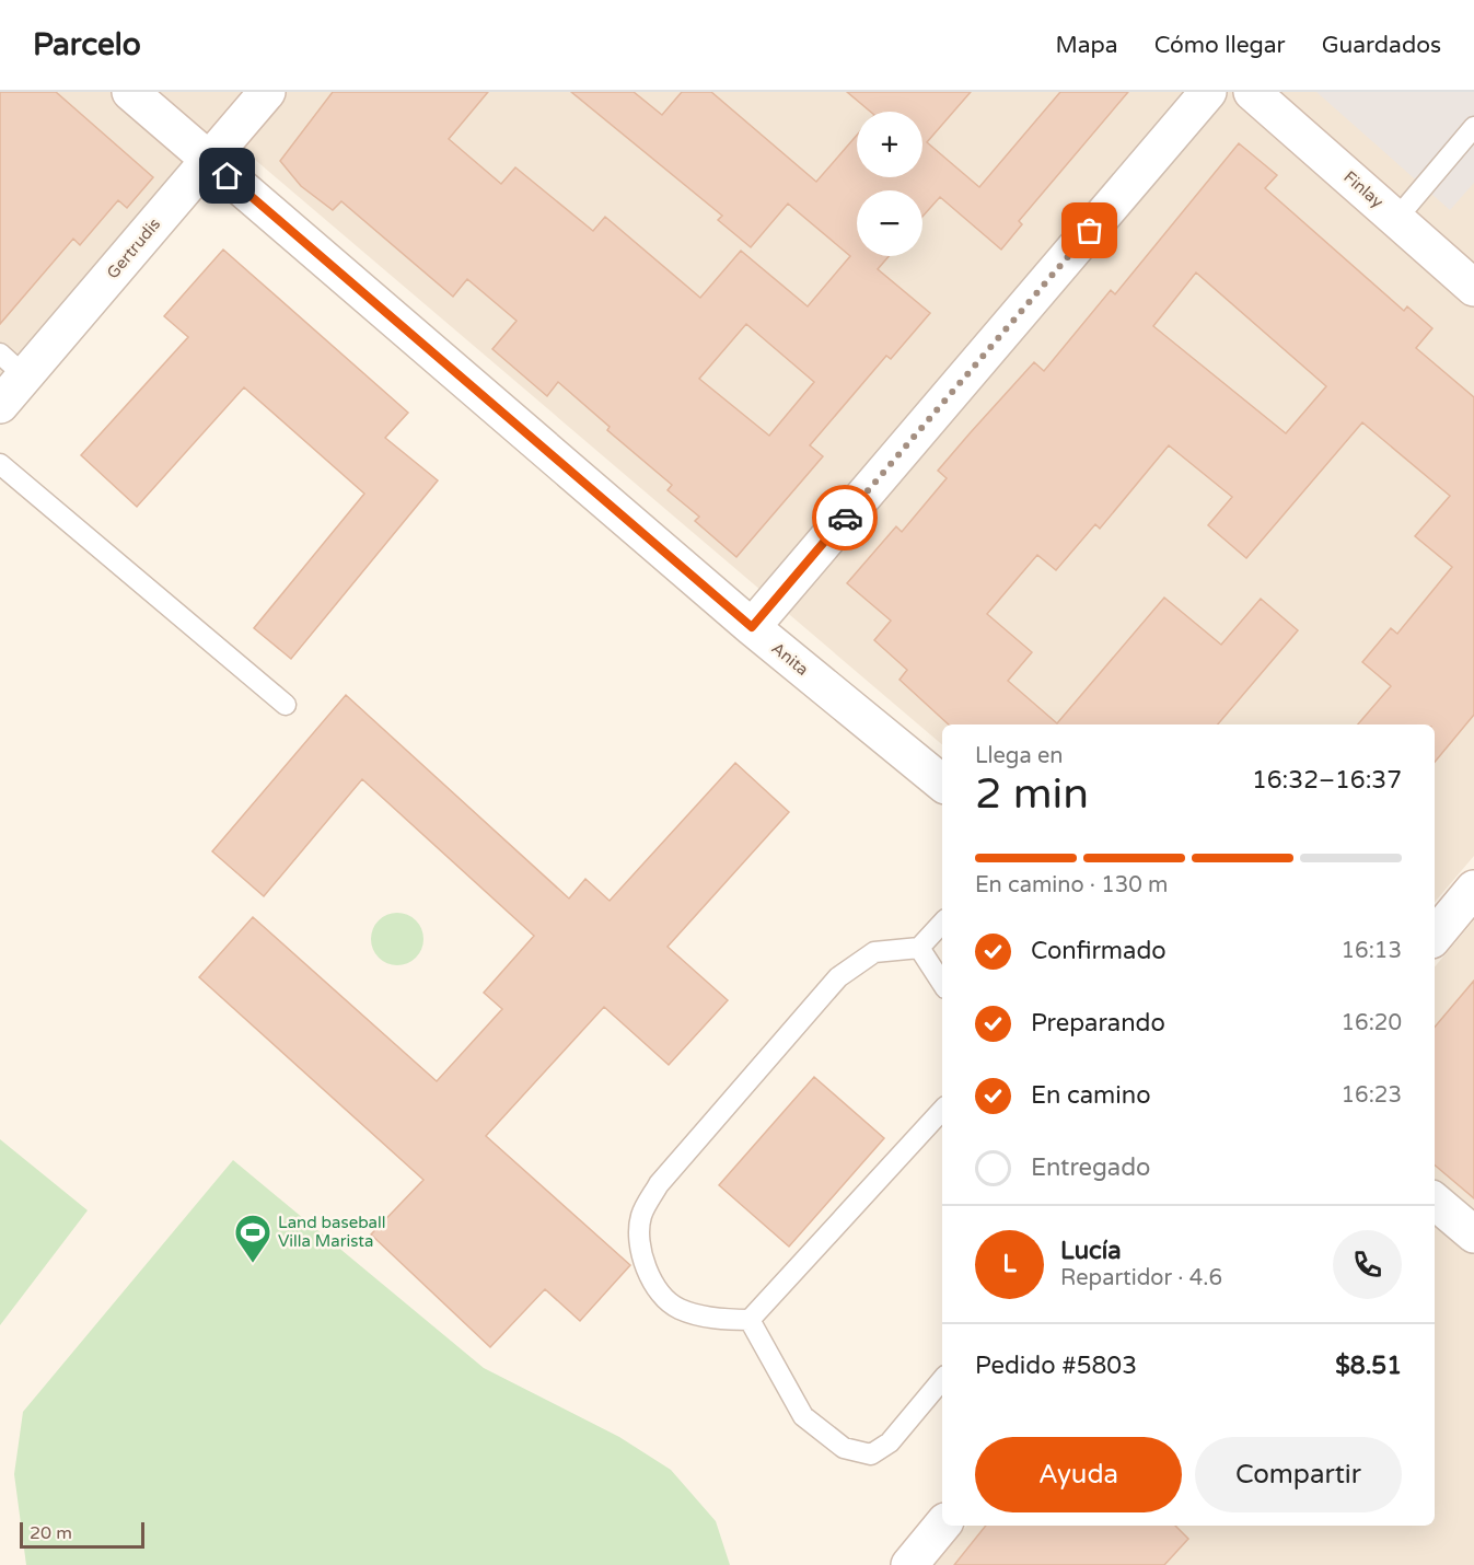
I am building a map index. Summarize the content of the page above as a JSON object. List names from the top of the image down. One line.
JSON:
{"streets":{"street":["Finlay","Gertrudis","Anita"]},"crossings":[["Gertrudis","Anita"]],"places":{"sports":["Land baseball Villa Marista"]},"scale_bar":"20 m","page":{"header":"Parcelo","nav":["Mapa","Cómo llegar","Guardados"],"map_buttons":["+","−"],"heading":["2 min","Llega en","16:32–16:37"],"panel":["Lucía","Repartidor · 4.6","Pedido #5803","$8.51"],"bar":"En camino · 130 m","list":[["Confirmado","16:13"],["Preparando","16:20"],["En camino","16:23"],"Entregado"],"round":"L","buttons":["Ayuda","Compartir"],"scale":"20 m"}}
